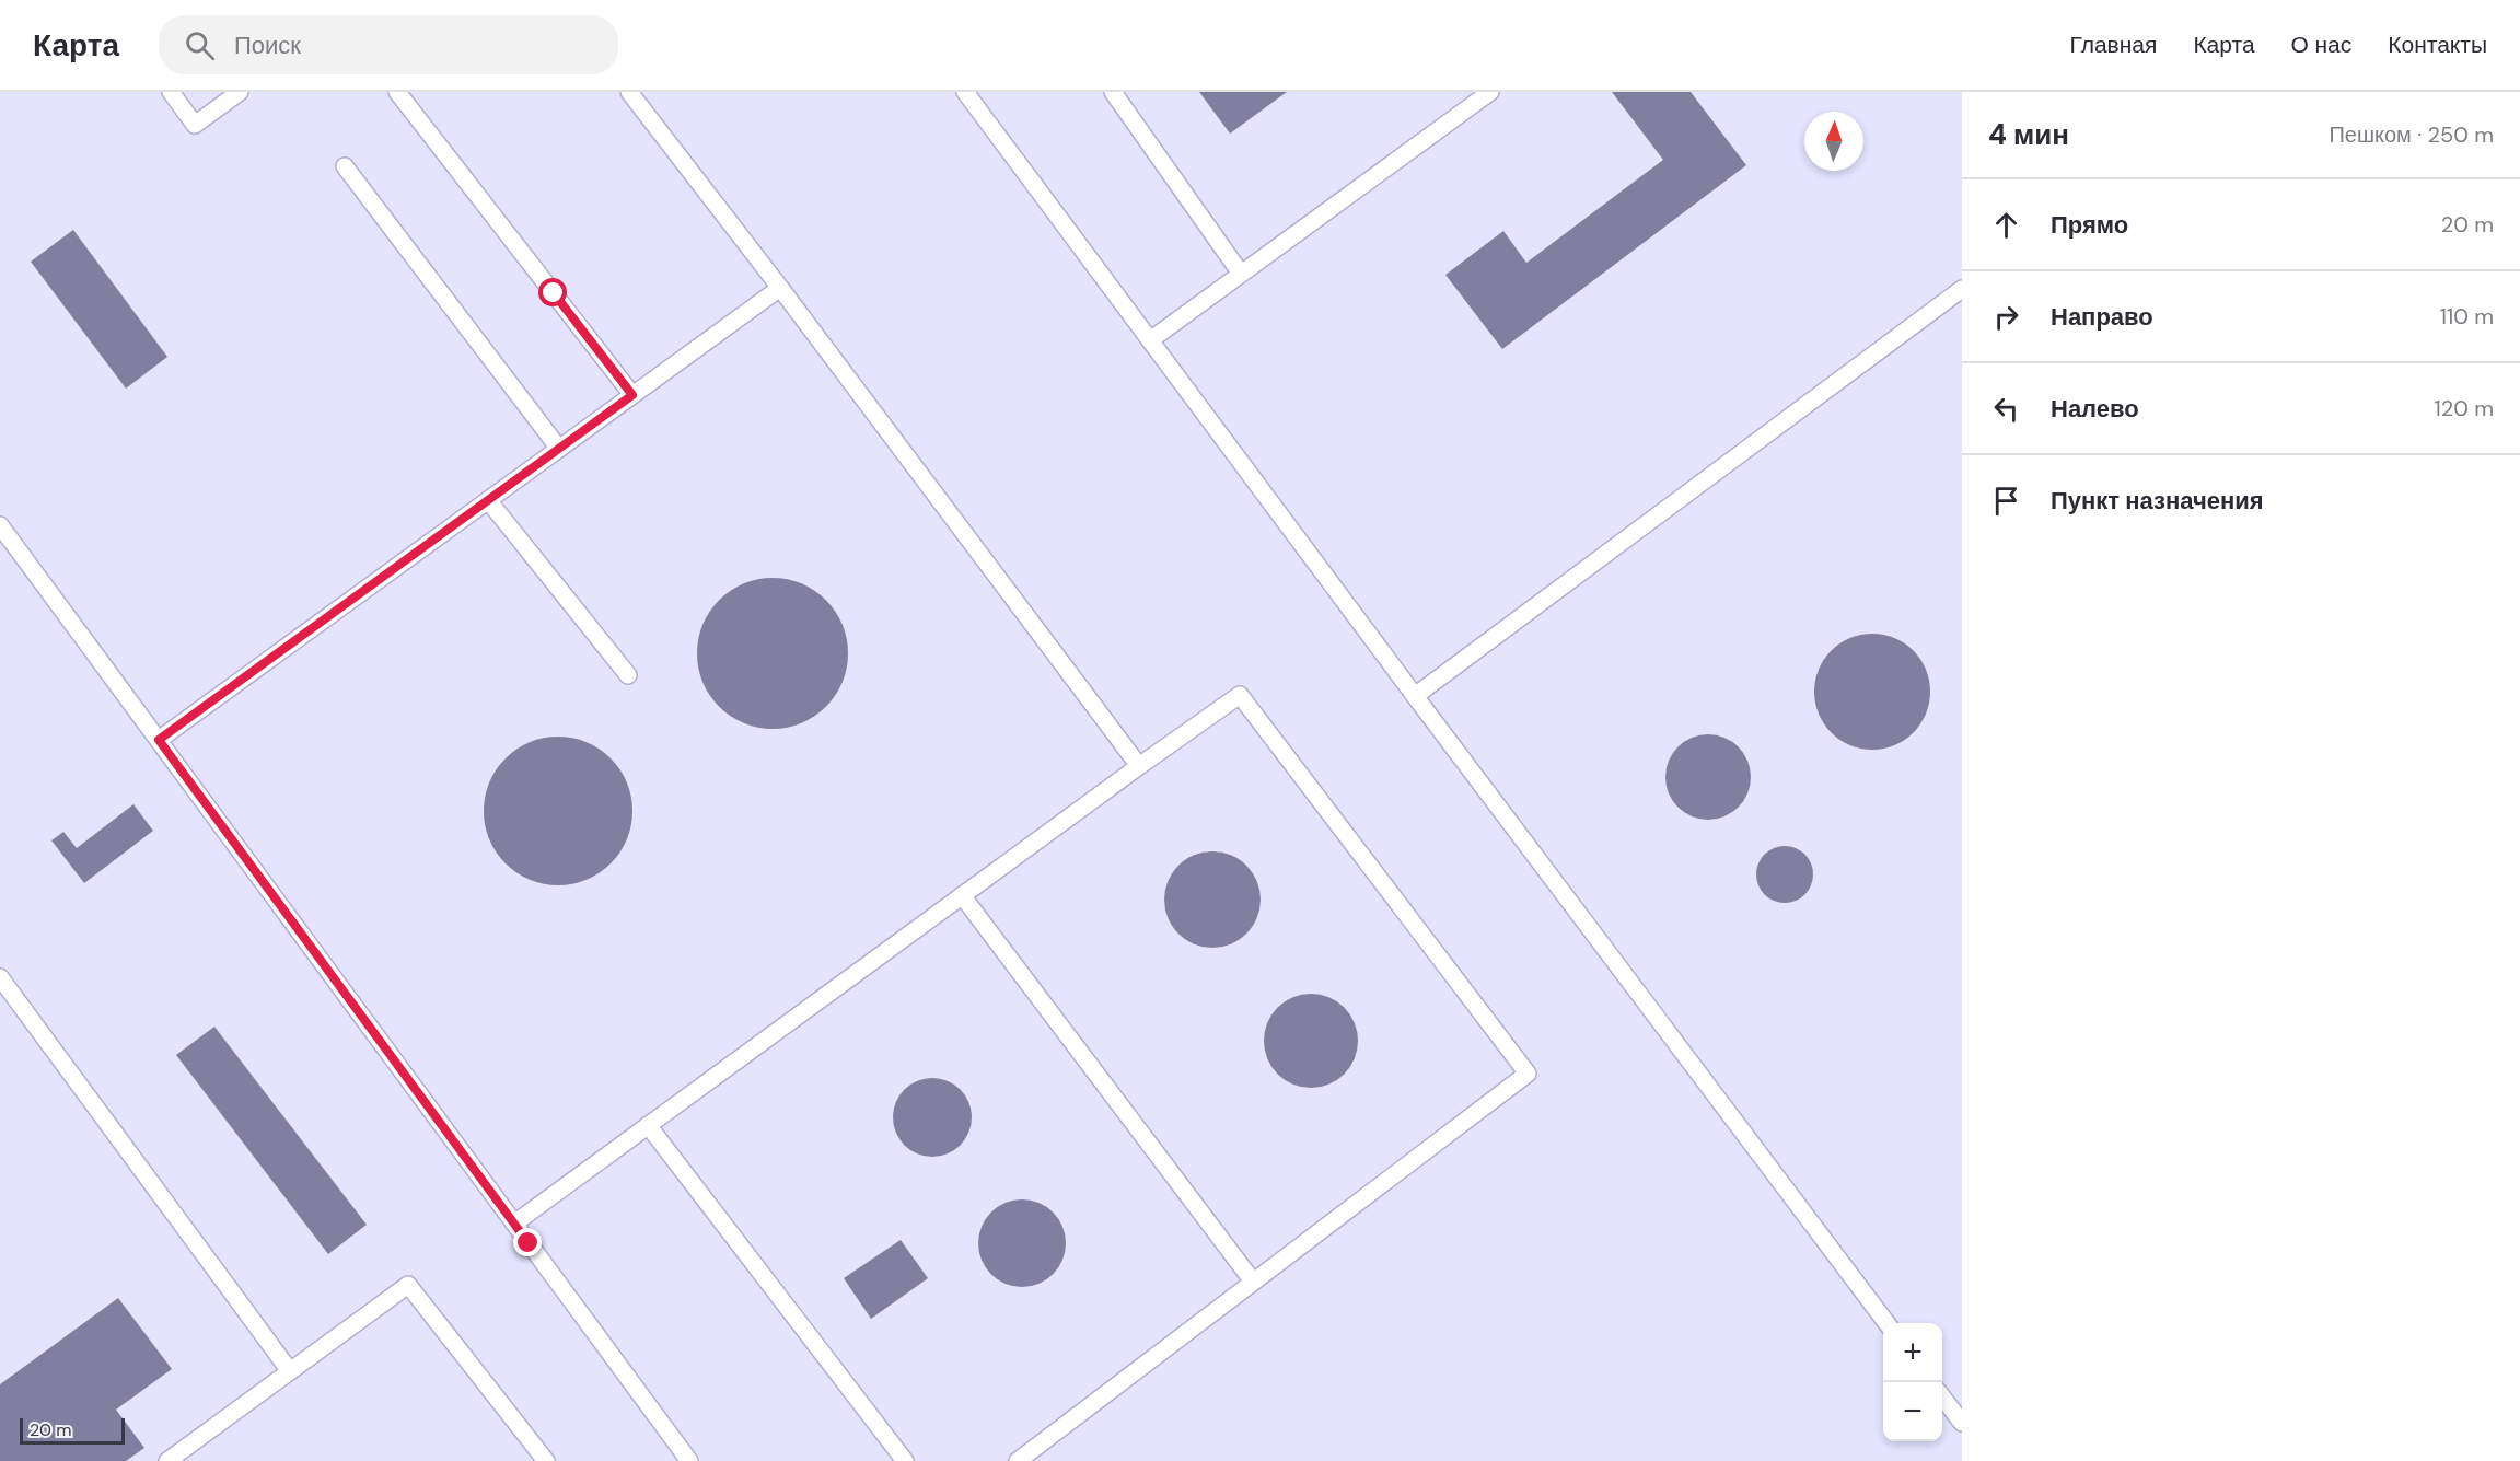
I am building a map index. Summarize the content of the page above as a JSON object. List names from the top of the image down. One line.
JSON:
{"scale_bar":"20 m","north":"top","page":{"header":"Карта","search":"Поиск","nav":["Главная","Карта","О нас","Контакты"],"heading":["4 мин","Пешком · 250 m"],"list":[["Прямо","20 m"],["Направо","110 m"],["Налево","120 m"],"Пункт назначения"],"map_buttons":["+","−"],"scale":"20 m"}}
